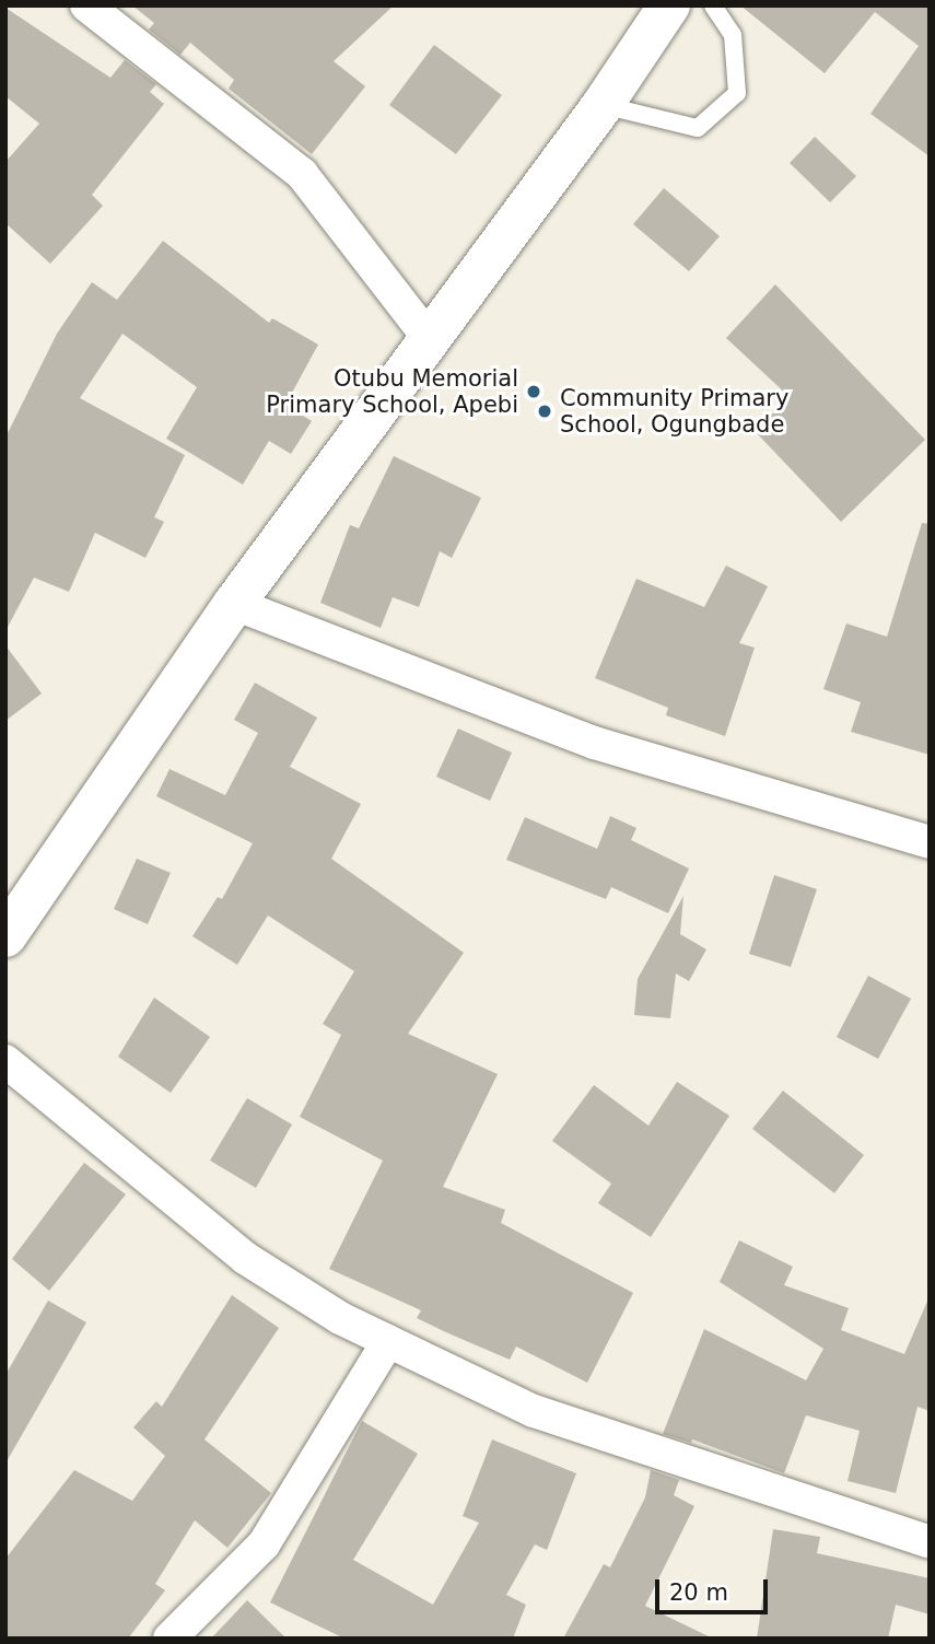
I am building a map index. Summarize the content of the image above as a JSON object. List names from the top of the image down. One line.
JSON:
{"places":["Otubu Memorial Primary School, Apebi","Community Primary School, Ogungbade"],"scale_bar":"20 m"}
